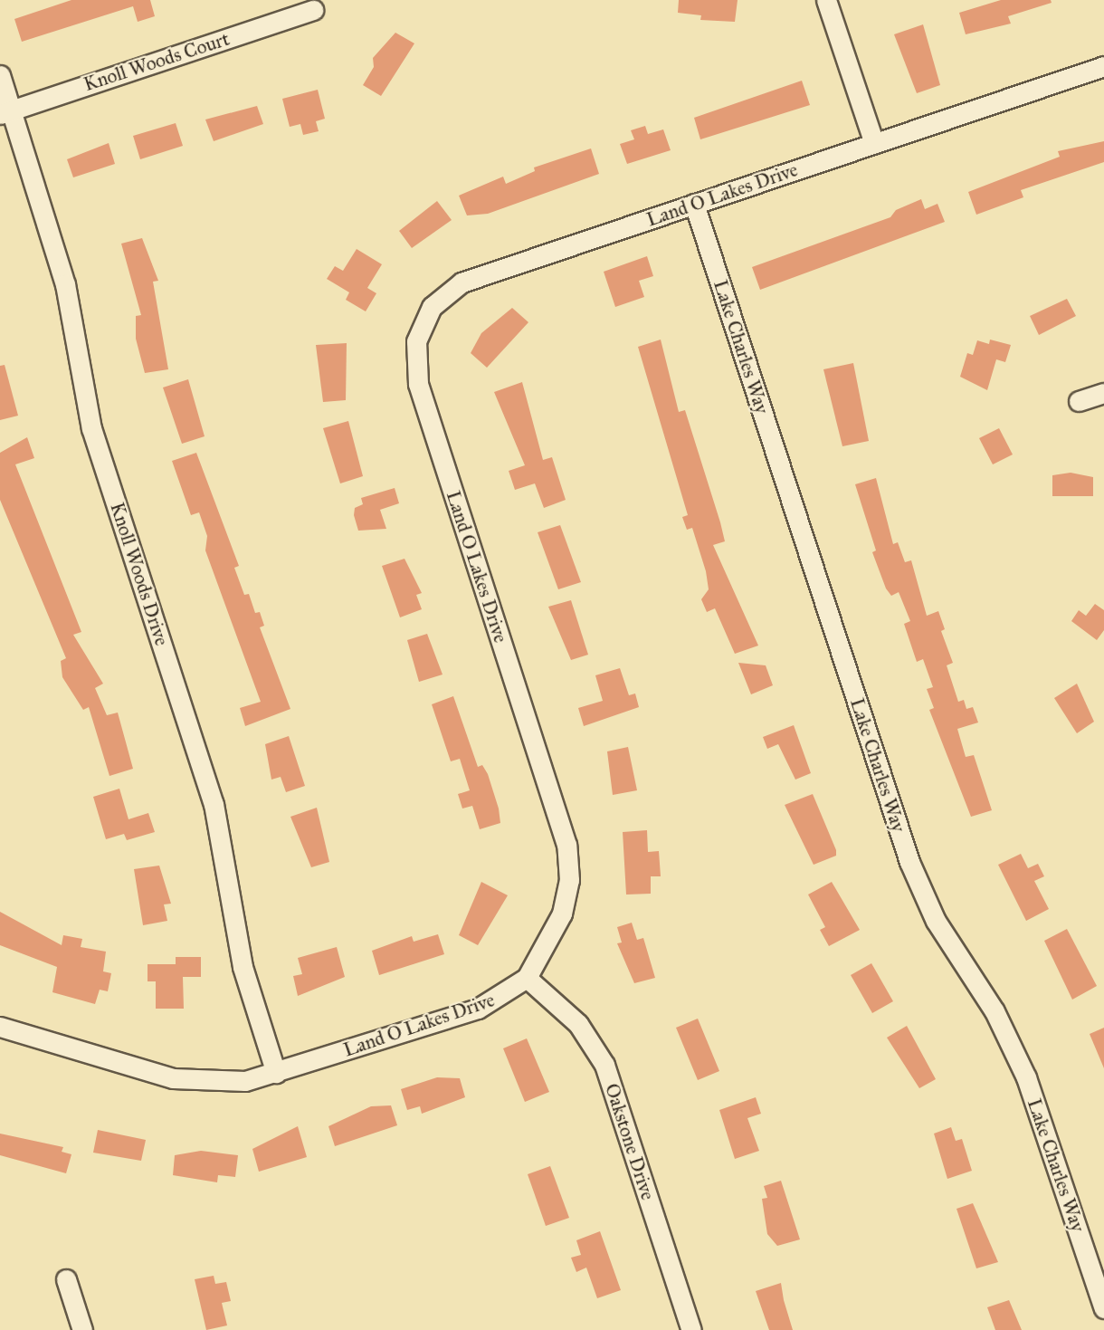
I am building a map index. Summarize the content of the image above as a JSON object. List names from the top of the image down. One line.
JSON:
{"streets":{"street":["Knoll Woods Court","Land O Lakes Drive","Lake Charles Way","Knoll Woods Drive","Oakstone Drive"]},"crossings":[["Knoll Woods Court","Knoll Woods Drive"],["Land O Lakes Drive","Lake Charles Way"],["Land O Lakes Drive","Knoll Woods Drive"],["Land O Lakes Drive","Oakstone Drive"]]}
